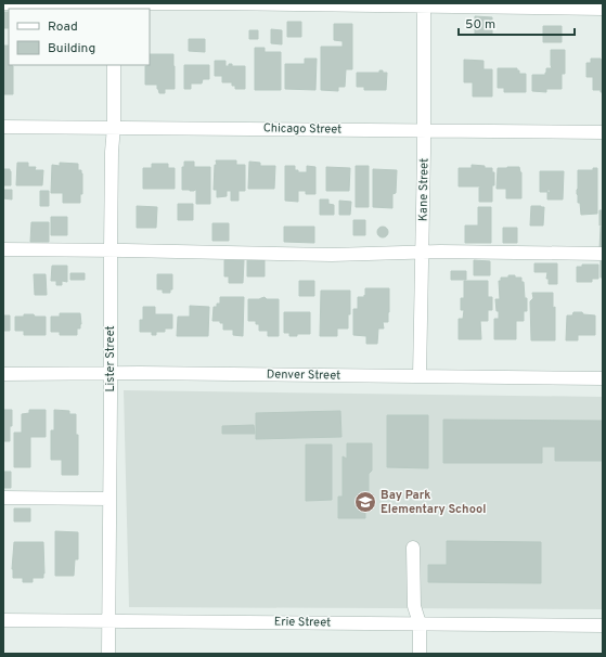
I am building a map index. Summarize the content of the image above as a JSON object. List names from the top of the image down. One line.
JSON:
{"streets":{"street":["Chicago Street","Kane Street","Lister Street","Denver Street","Erie Street"]},"crossings":[["Chicago Street","Kane Street"],["Chicago Street","Lister Street"],["Kane Street","Denver Street"],["Lister Street","Denver Street"],["Lister Street","Erie Street"]],"places":{"school or university":["Bay Park Elementary School"]},"legend":["Road","Building"],"scale_bar":"50 m"}
